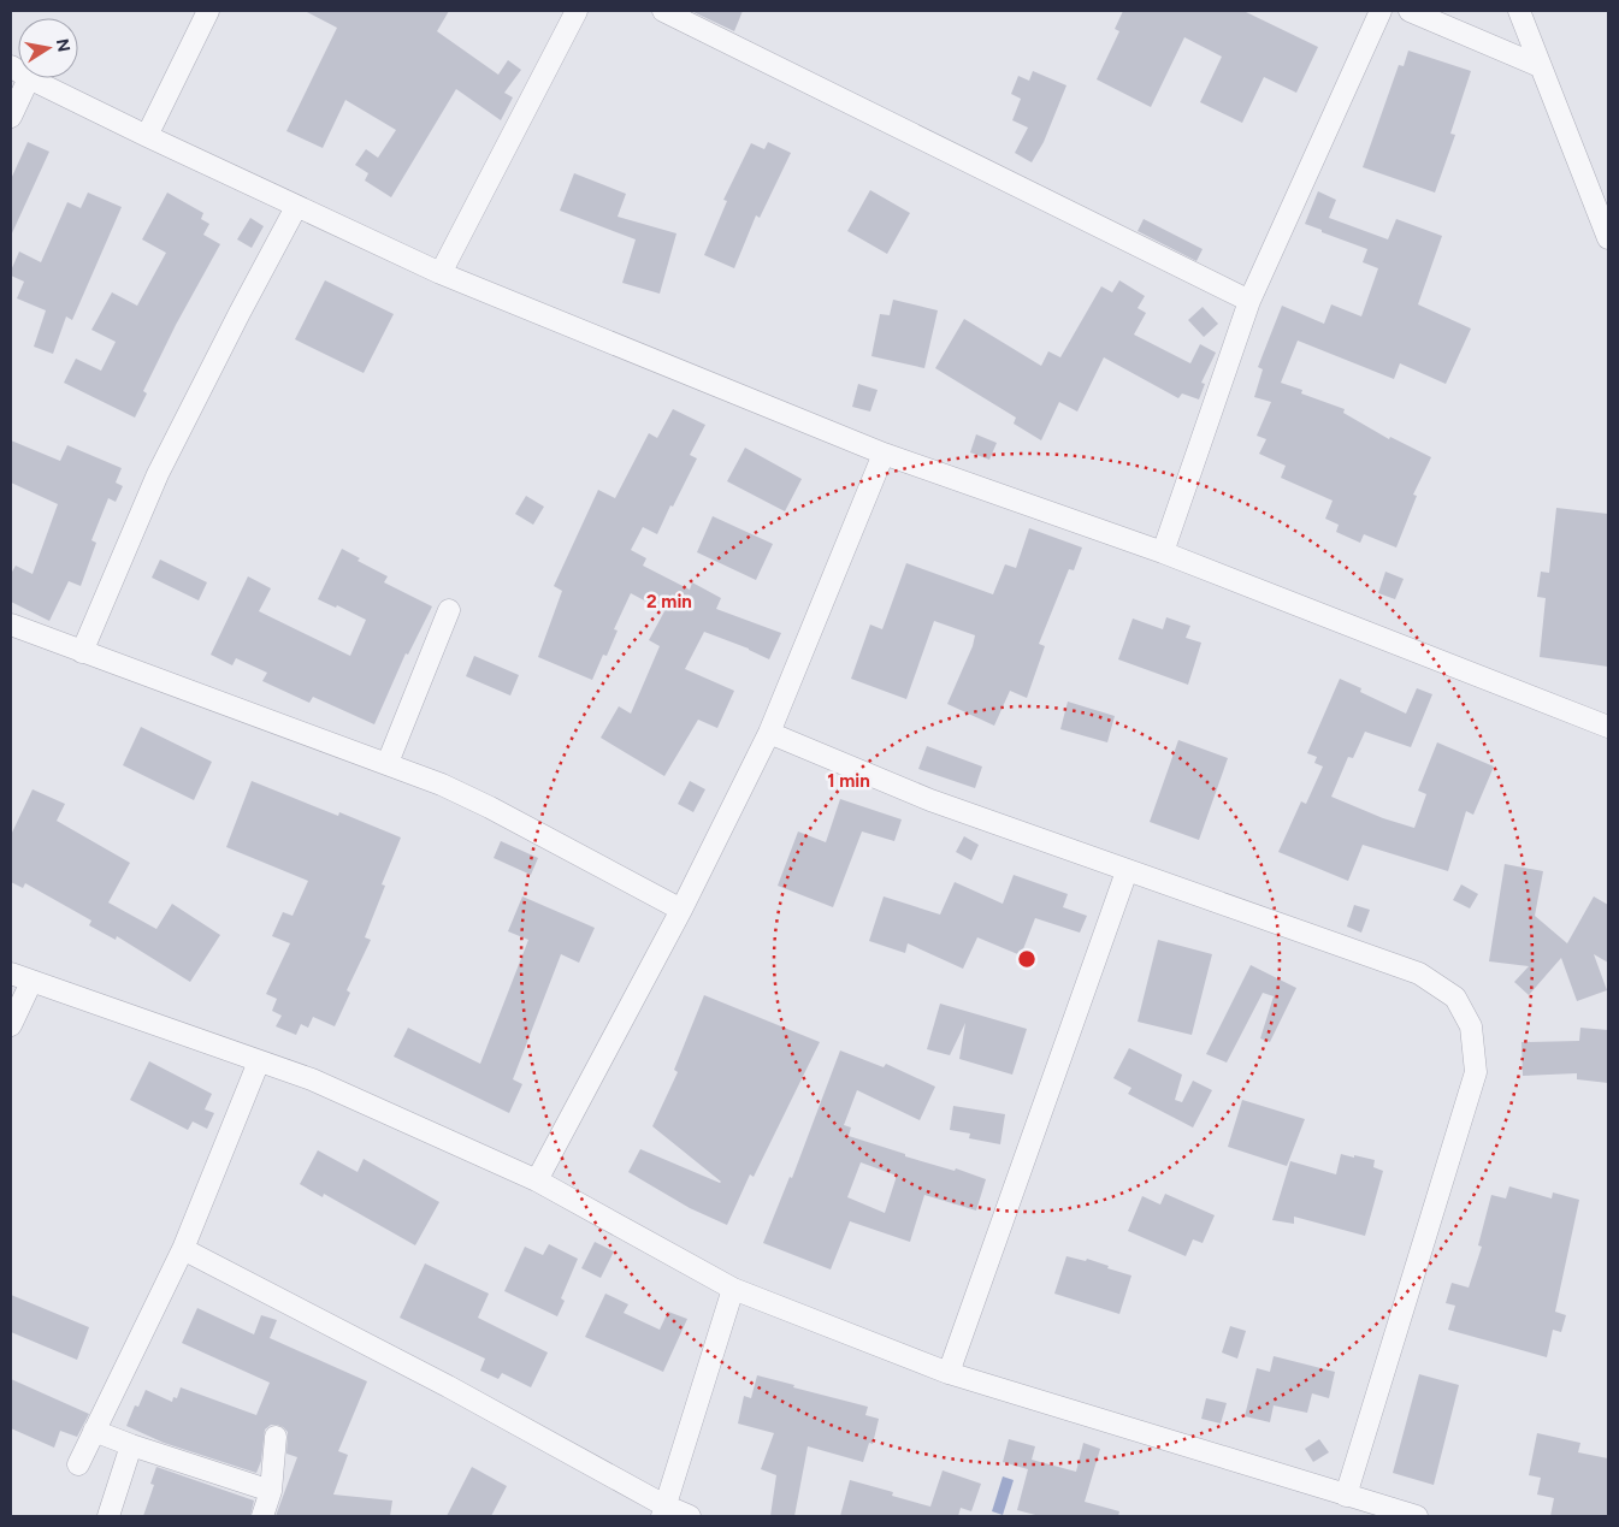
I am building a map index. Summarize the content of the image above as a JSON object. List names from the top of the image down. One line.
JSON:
{"north":"right","rings":["2 min","1 min"]}
